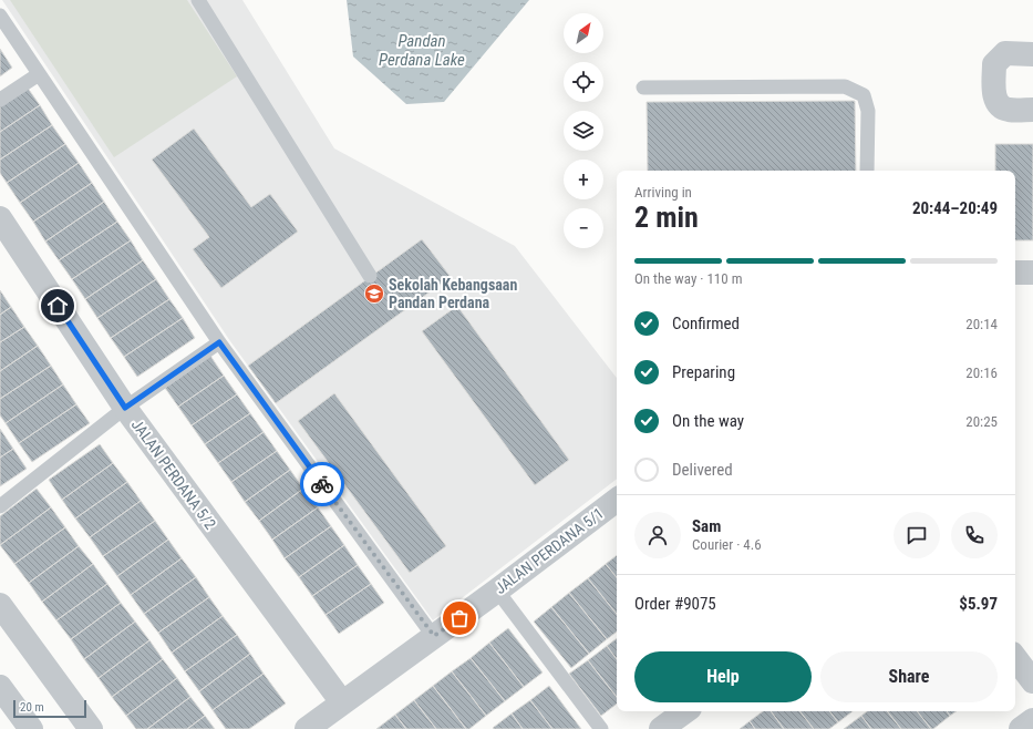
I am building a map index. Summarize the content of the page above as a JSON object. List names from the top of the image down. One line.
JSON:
{"streets":{"street":["JALAN PERDANA 5/2","JALAN PERDANA 5/1"]},"crossings":[["JALAN PERDANA 5/2","JALAN PERDANA 5/1"]],"water":["Pandan Perdana Lake"],"places":{"school or university":["Sekolah Kebangsaan Pandan Perdana"]},"scale_bar":"20 m","north":"top right","page":{"map_buttons":["+","−"],"heading":["2 min","Arriving in","20:44–20:49"],"panel":["Sam","Courier · 4.6","Order #9075","$5.97"],"bar":"On the way · 110 m","list":[["Confirmed","20:14"],["Preparing","20:16"],["On the way","20:25"],"Delivered"],"buttons":["Help","Share"],"scale":"20 m"}}
